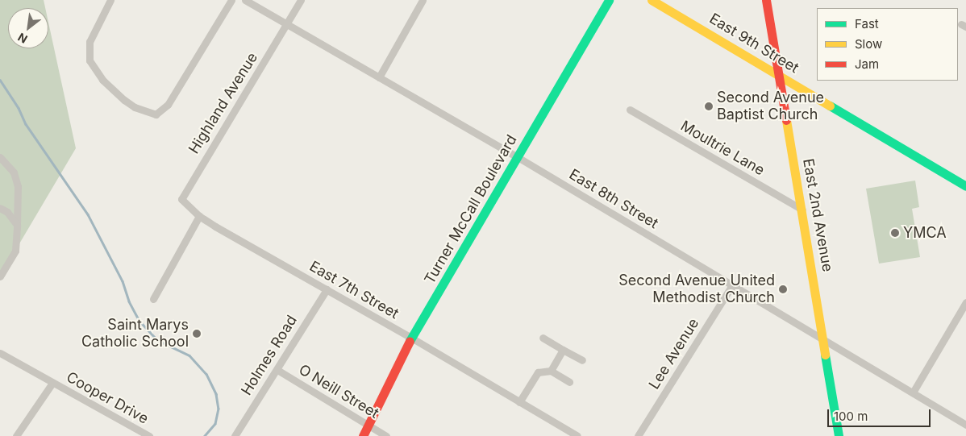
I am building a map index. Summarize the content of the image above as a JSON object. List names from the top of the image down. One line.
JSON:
{"streets":{"main road":["East 9th Street","Turner McCall Boulevard","East 2nd Avenue"],"street":["Highland Avenue","Moultrie Lane","East 8th Street","East 7th Street","Lee Avenue","Holmes Road","O Neill Street","Cooper Drive"]},"crossings":[["East 9th Street","East 2nd Avenue"],["Highland Avenue","East 8th Street"],["Highland Avenue","East 7th Street"],["Moultrie Lane","East 2nd Avenue"],["East 8th Street","Turner McCall Boulevard"],["East 8th Street","East 2nd Avenue"],["East 8th Street","Lee Avenue"],["Turner McCall Boulevard","East 7th Street"],["Turner McCall Boulevard","O Neill Street"],["East 7th Street","Holmes Road"],["Holmes Road","O Neill Street"]],"places":["Second Avenue Baptist Church","YMCA","Second Avenue United Methodist Church","Saint Marys Catholic School"],"legend":["Fast","Slow","Jam"],"scale_bar":"100 m","north":"bottom left"}
